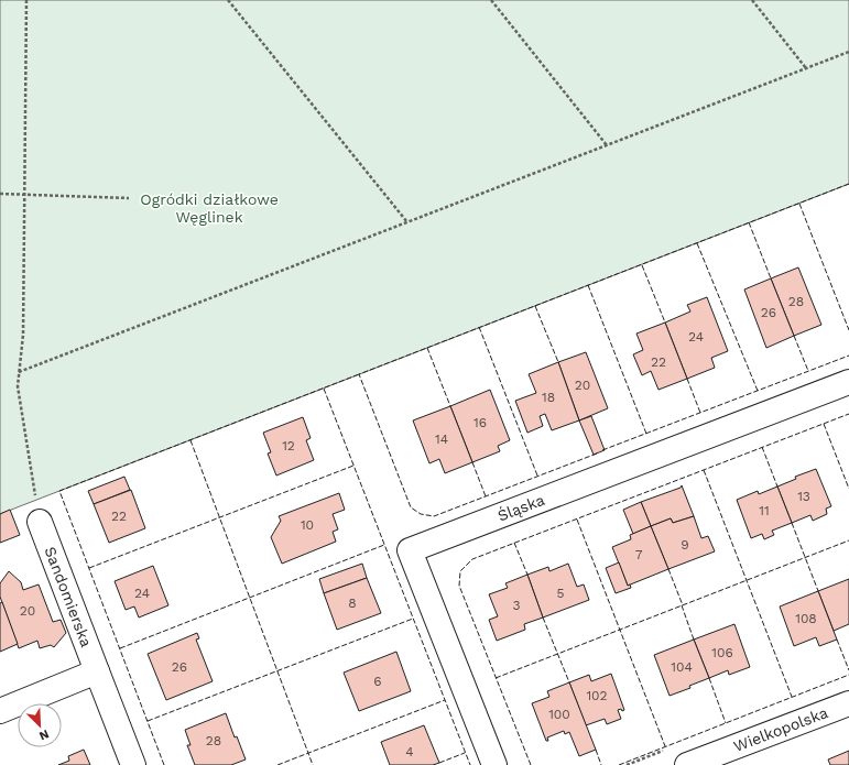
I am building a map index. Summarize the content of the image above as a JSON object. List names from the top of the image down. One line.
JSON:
{"streets":{"street":["Śląska","Sandomierska","Wielkopolska"]},"parks":["Ogródki działkowe Węglinek"],"house_numbers":["28","26","24","22","20","18","16","14","12","13","11","22","10","9","7","24","5","8","3","20","108","106","26","104","6","102","100","28","4"],"north":"bottom right"}
